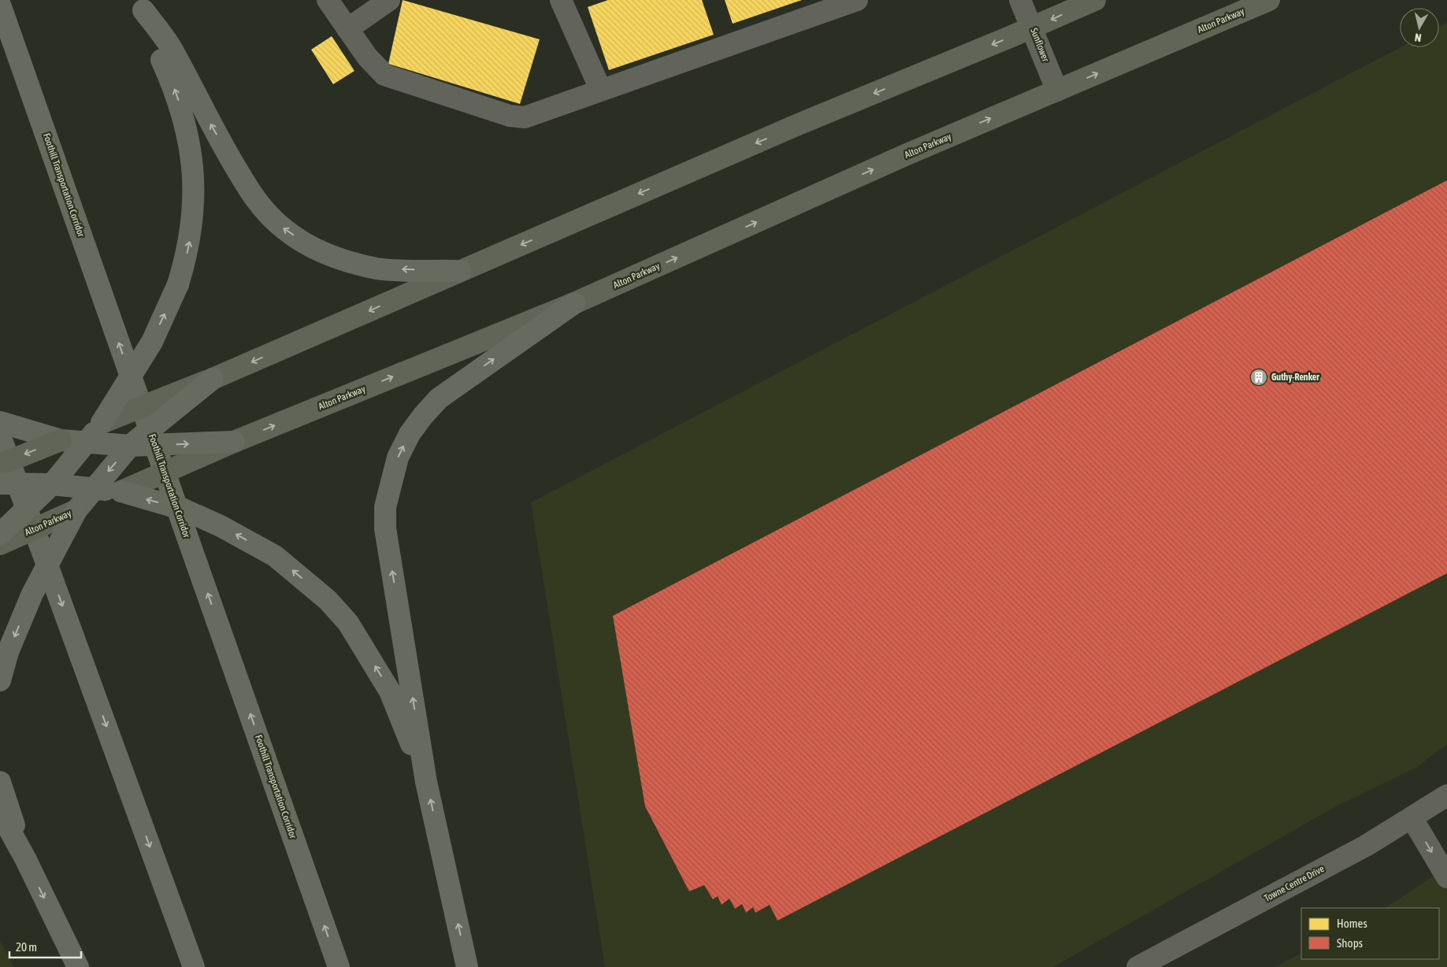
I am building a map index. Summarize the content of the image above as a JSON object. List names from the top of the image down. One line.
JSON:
{"streets":{"highway":["Foothill Transportation Corridor"],"main road":["Alton Parkway"],"street":["Sunflower","Towne Centre Drive"]},"crossings":[["Alton Parkway","Sunflower"]],"places":{"building":["Guthy-Renker"]},"legend":["Homes","Shops"],"scale_bar":"20 m","north":"bottom"}
